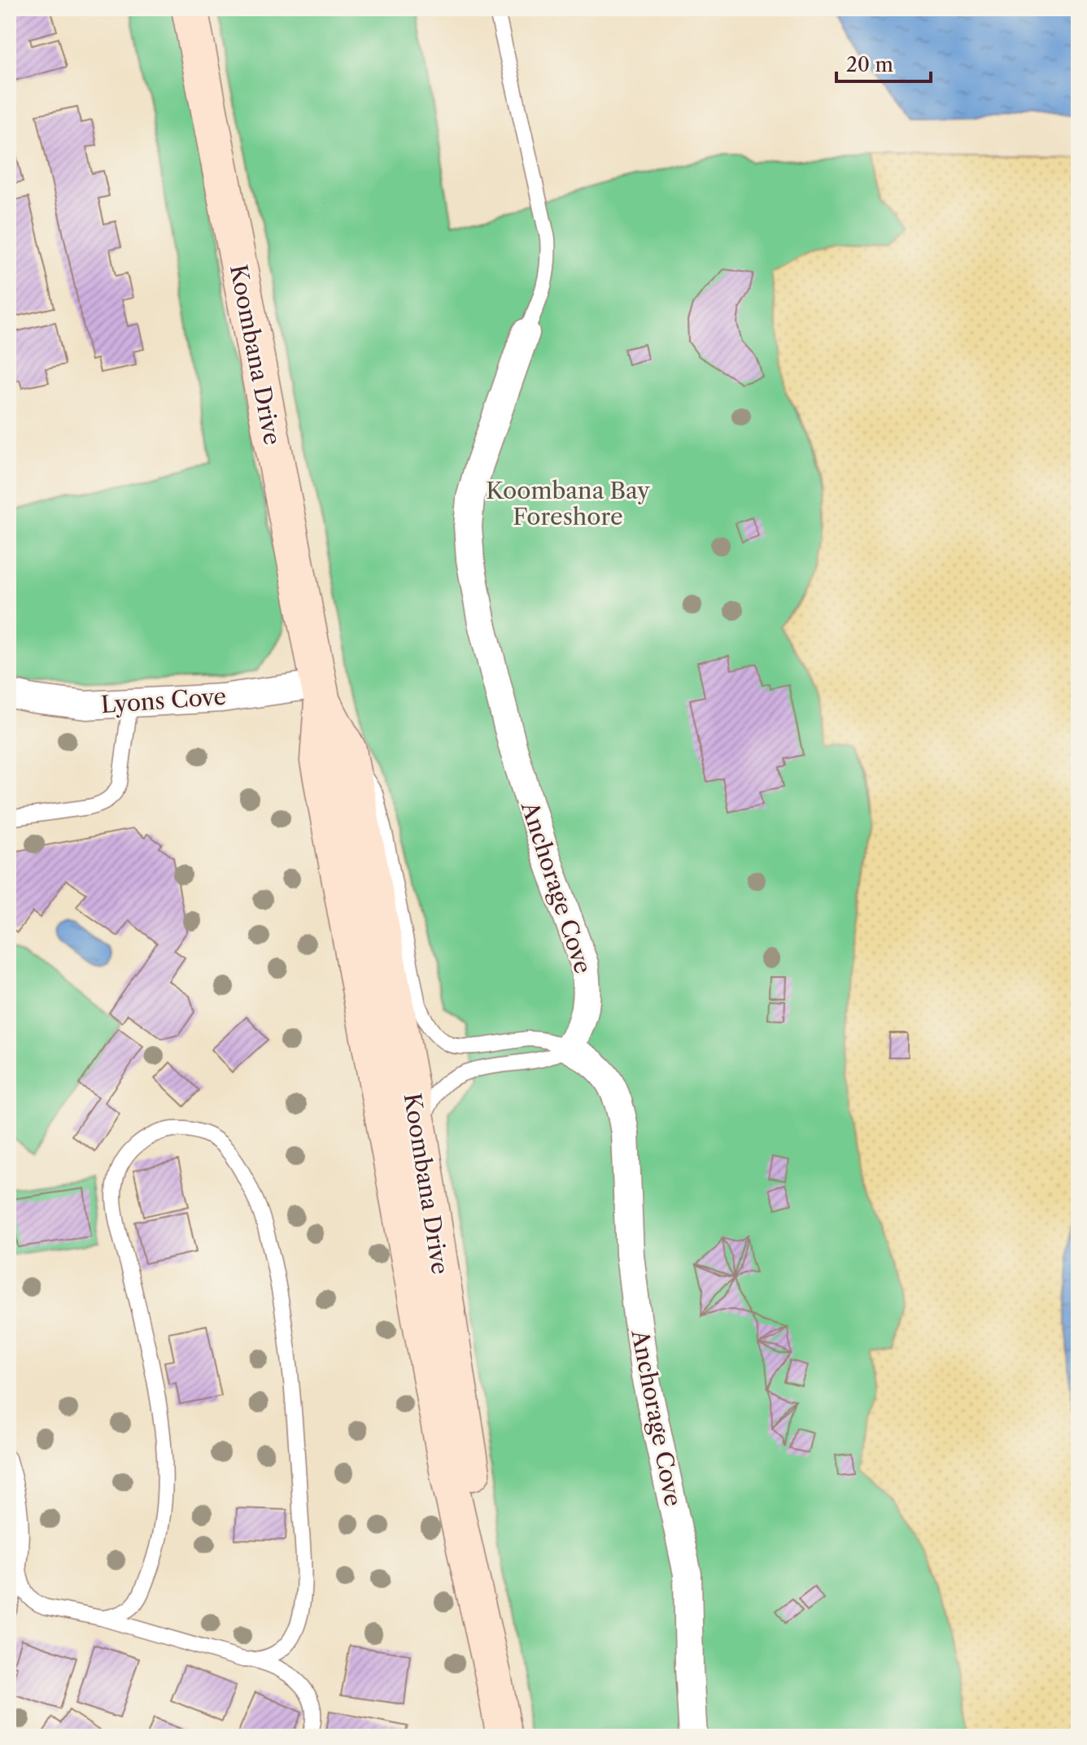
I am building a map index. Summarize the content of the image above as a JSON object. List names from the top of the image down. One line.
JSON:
{"streets":{"main road":["Koombana Drive"],"street":["Lyons Cove","Anchorage Cove"]},"crossings":[["Koombana Drive","Lyons Cove"]],"parks":["Koombana Bay Foreshore"],"scale_bar":"20 m"}
